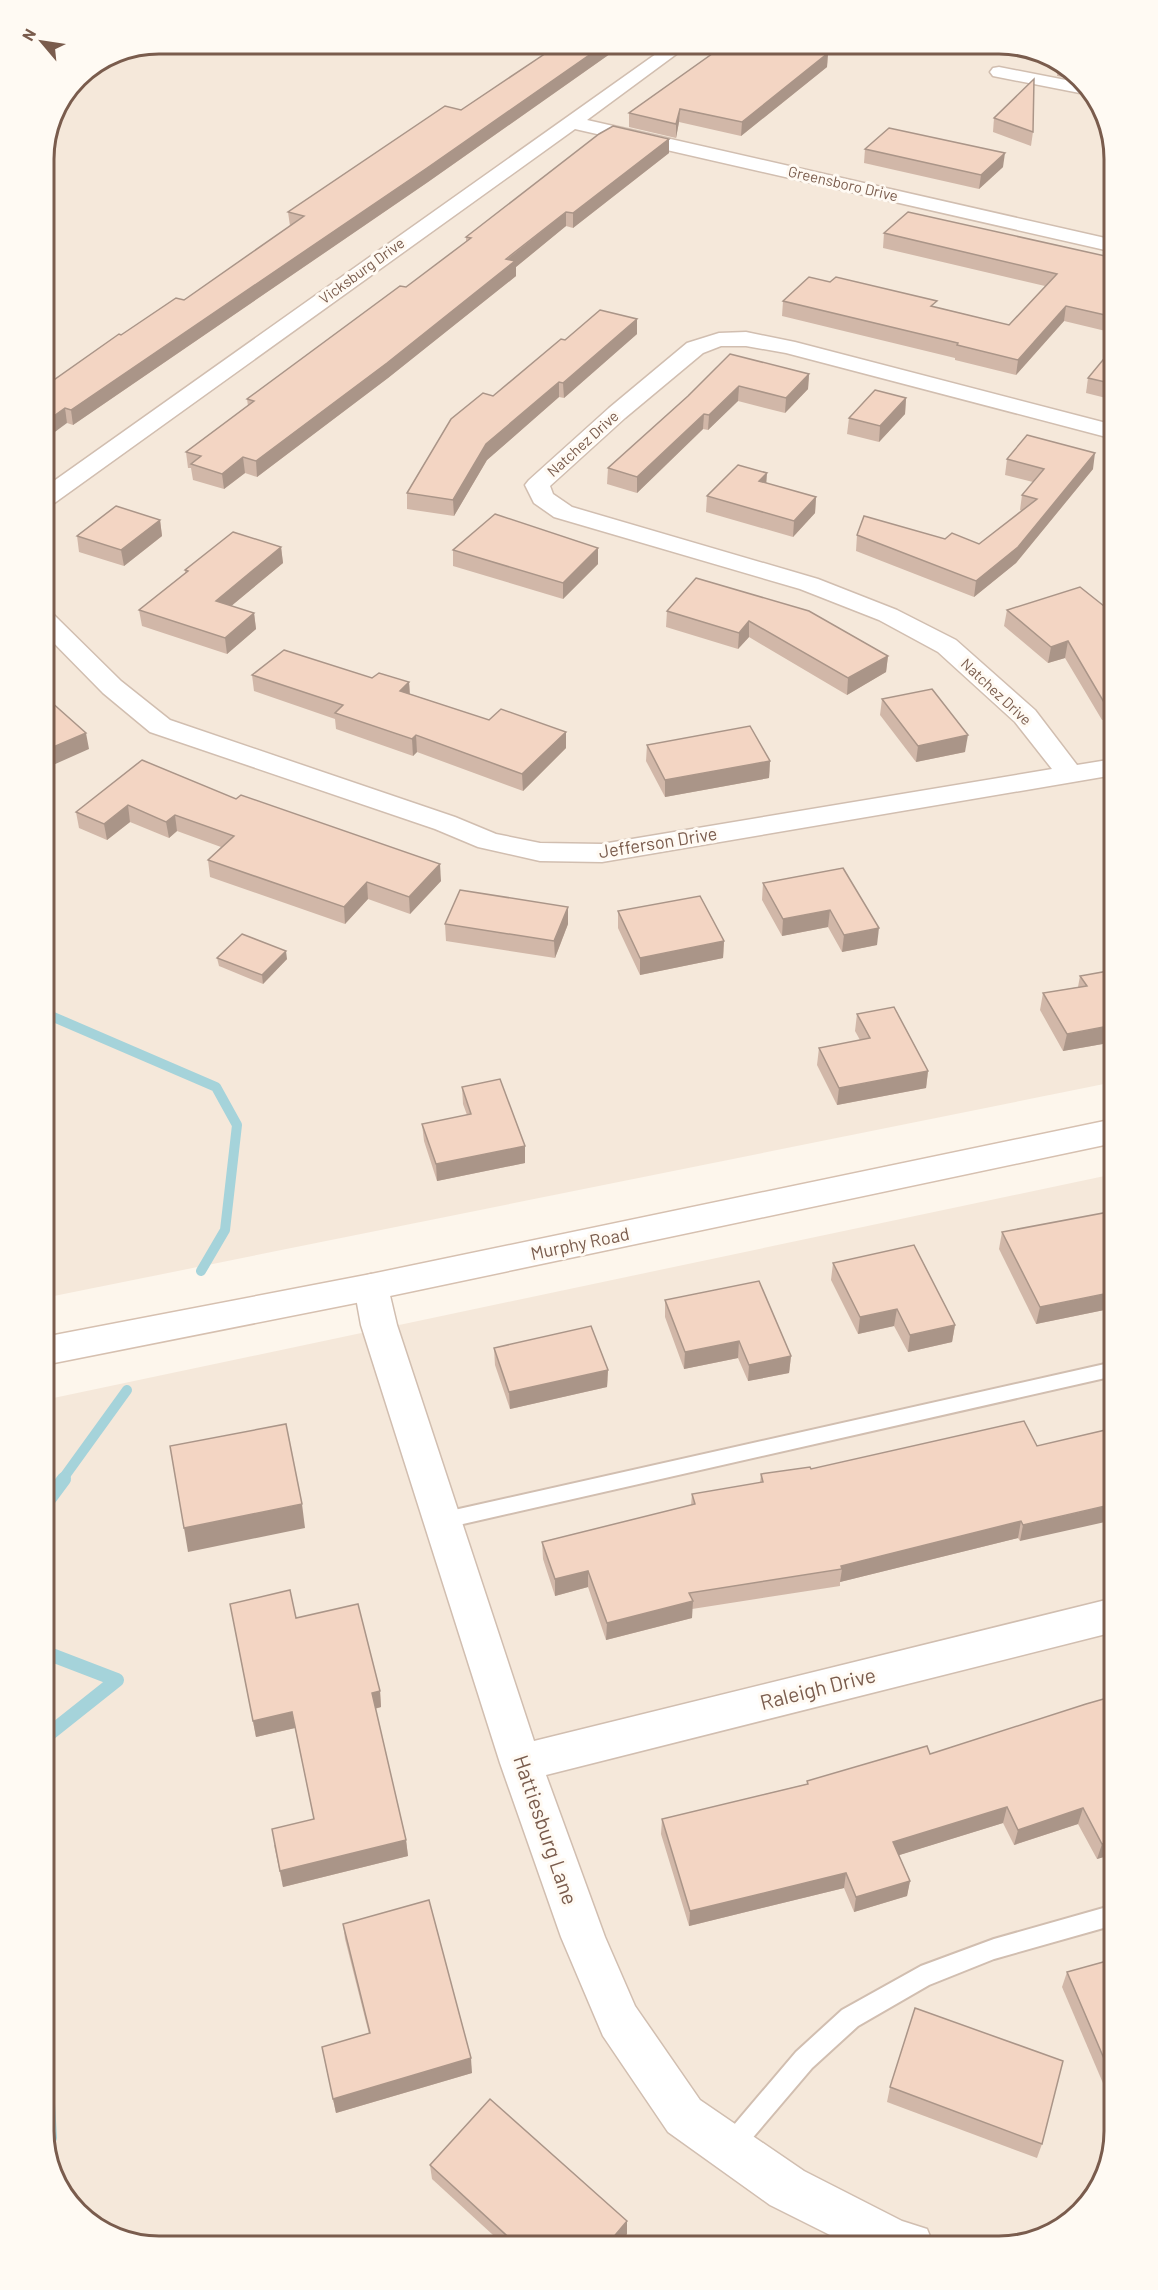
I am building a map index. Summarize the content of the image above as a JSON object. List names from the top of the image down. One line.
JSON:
{"streets":{"street":["Greensboro Drive","Vicksburg Drive","Natchez Drive","Jefferson Drive","Murphy Road","Raleigh Drive","Hattiesburg Lane"]},"crossings":[["Greensboro Drive","Vicksburg Drive"],["Natchez Drive","Jefferson Drive"],["Murphy Road","Hattiesburg Lane"],["Raleigh Drive","Hattiesburg Lane"]],"north":"top left"}
